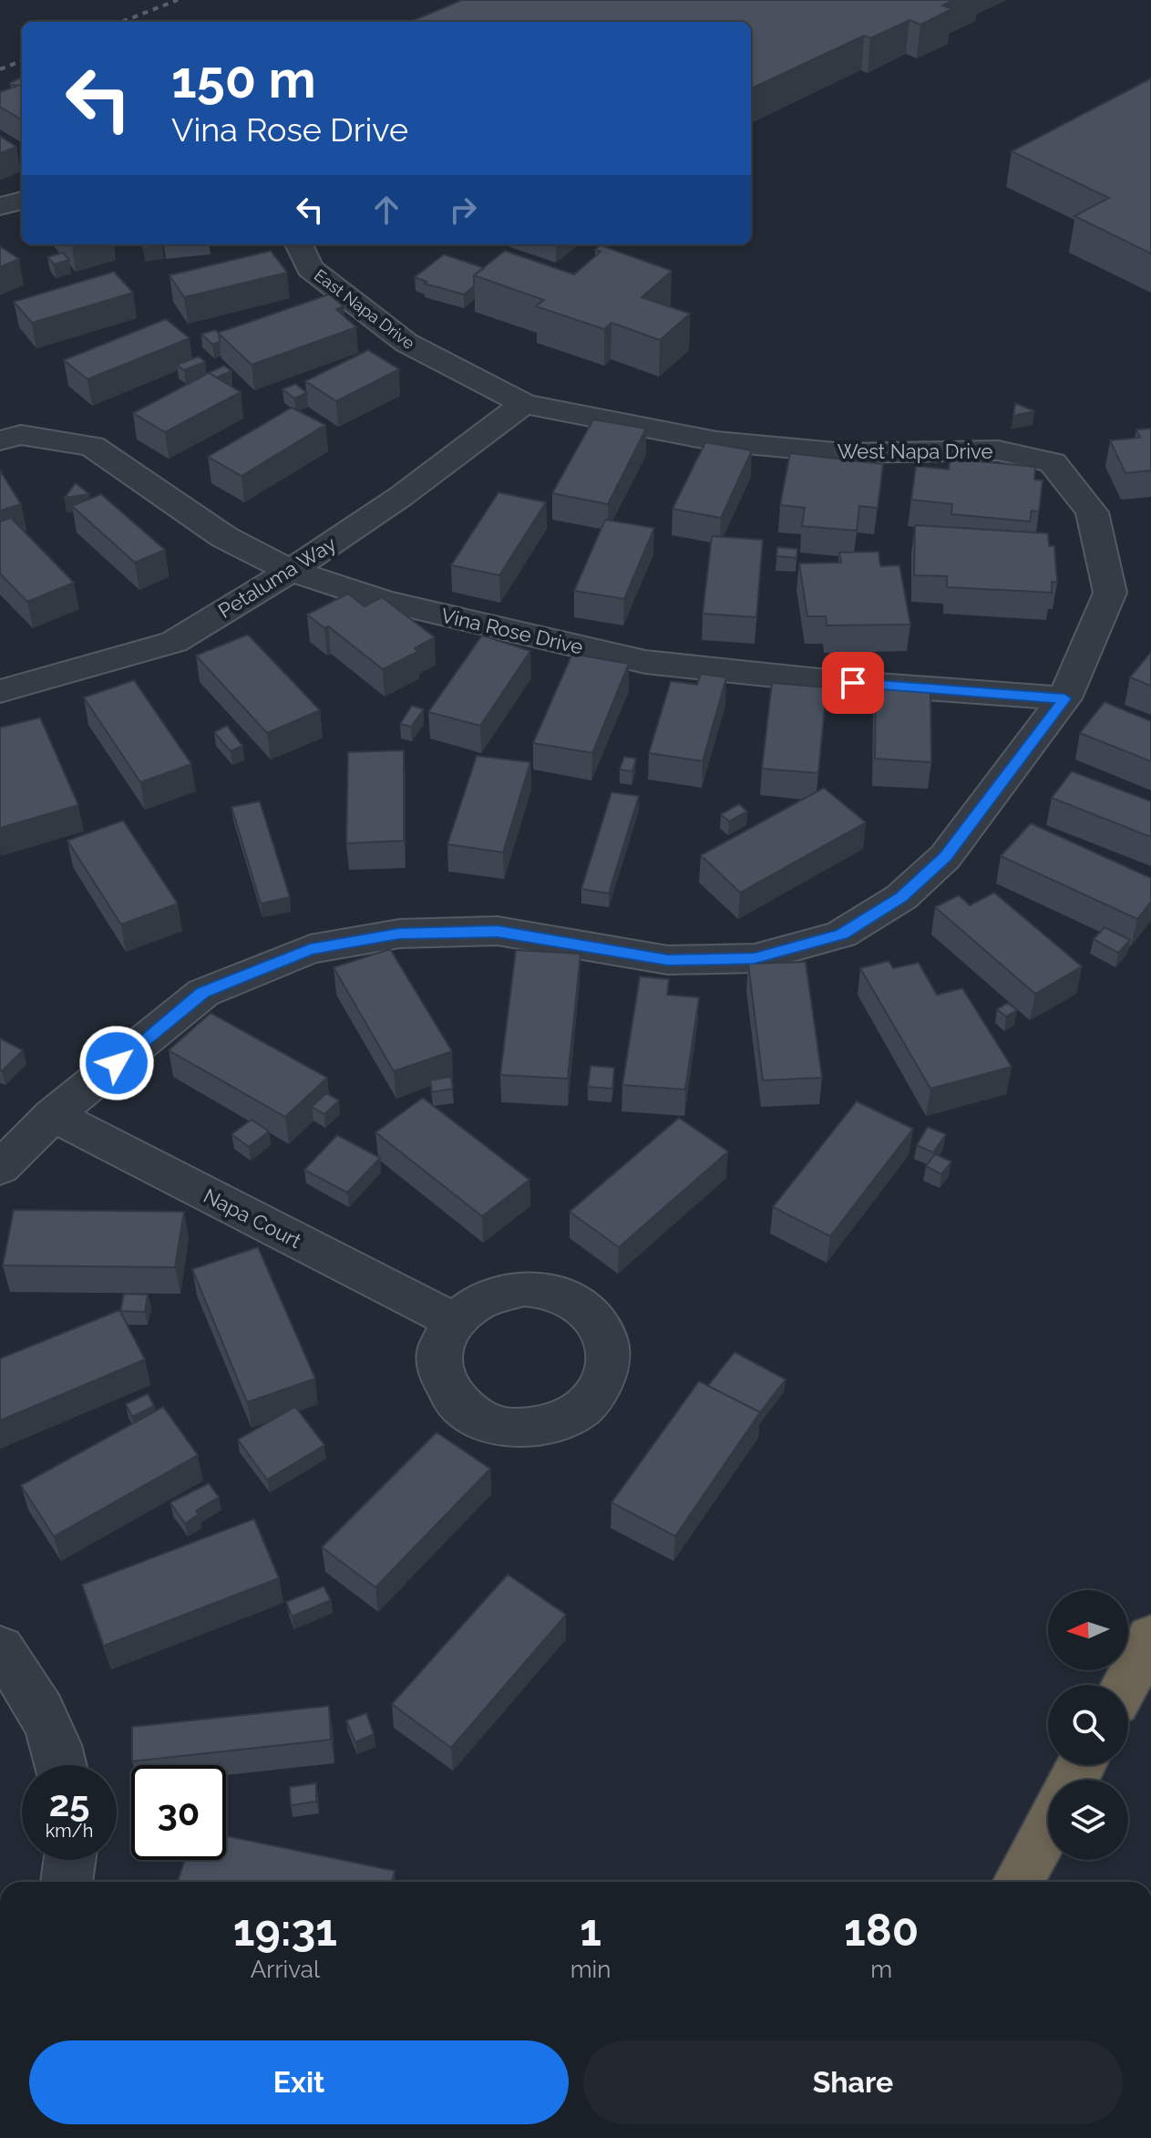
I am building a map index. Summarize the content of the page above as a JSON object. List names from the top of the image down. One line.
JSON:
{"streets":{"street":["East Napa Drive","West Napa Drive","Petaluma Way","Vina Rose Drive","Napa Court"]},"crossings":[["East Napa Drive","West Napa Drive"],["East Napa Drive","Petaluma Way"],["West Napa Drive","Petaluma Way"],["West Napa Drive","Vina Rose Drive"],["West Napa Drive","Napa Court"],["Petaluma Way","Vina Rose Drive"]],"north":"left","page":{"turn":["150 m","Vina Rose Drive"],"speed":"25 km/h","limit":"30","eta":["19:31","Arrival","1","min","180","m"],"buttons":["Exit","Share"]}}
